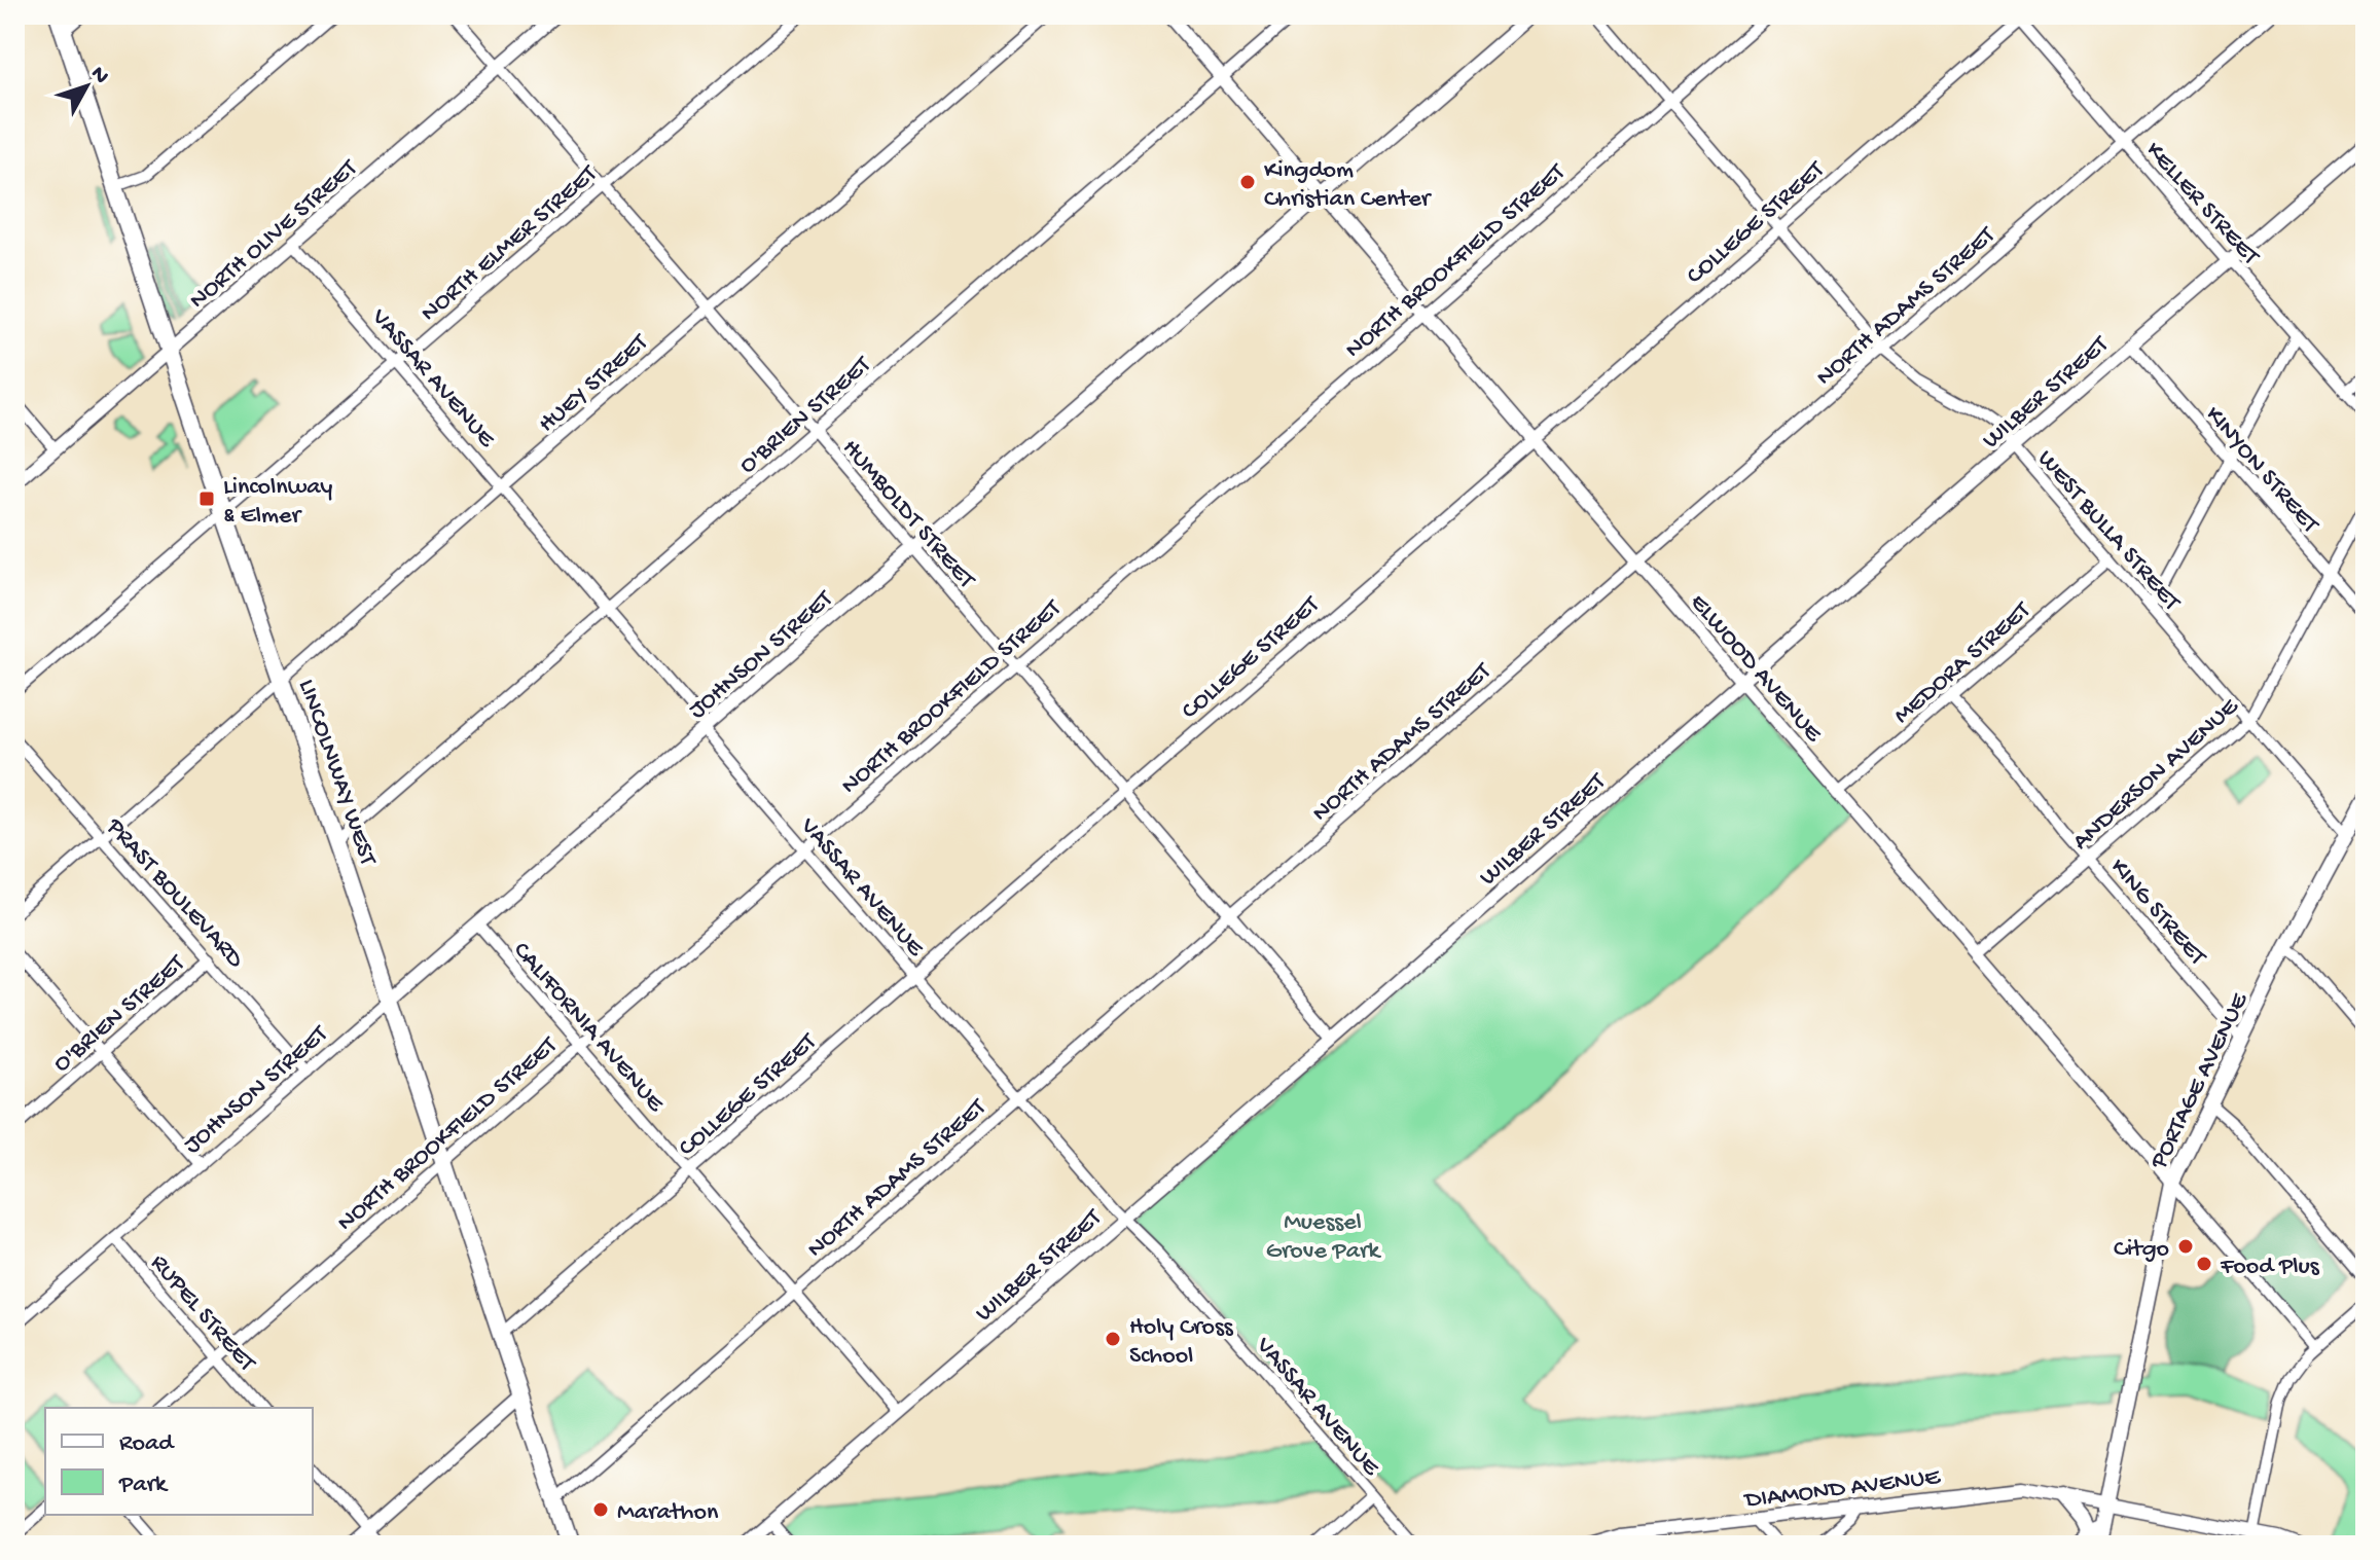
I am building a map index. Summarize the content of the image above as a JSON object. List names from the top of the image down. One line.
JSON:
{"streets":{"main road":["LINCOLNWAY WEST","PORTAGE AVENUE"],"street":["KELLER STREET","COLLEGE STREET","NORTH OLIVE STREET","NORTH ELMER STREET","NORTH BROOKFIELD STREET","NORTH ADAMS STREET","VASSAR AVENUE","HUEY STREET","WILBER STREET","O'BRIEN STREET","KINYON STREET","HUMBOLDT STREET","WEST BULLA STREET","JOHNSON STREET","MEDORA STREET","ELWOOD AVENUE","ANDERSON AVENUE","PRAST BOULEVARD","KING STREET","CALIFORNIA AVENUE","RUPEL STREET","DIAMOND AVENUE"]},"crossings":[["KELLER STREET","COLLEGE STREET"],["KELLER STREET","NORTH ADAMS STREET"],["KELLER STREET","WILBER STREET"],["COLLEGE STREET","VASSAR AVENUE"],["COLLEGE STREET","HUMBOLDT STREET"],["COLLEGE STREET","WEST BULLA STREET"],["COLLEGE STREET","ELWOOD AVENUE"],["COLLEGE STREET","LINCOLNWAY WEST"],["COLLEGE STREET","CALIFORNIA AVENUE"],["NORTH OLIVE STREET","VASSAR AVENUE"],["NORTH OLIVE STREET","HUMBOLDT STREET"],["NORTH OLIVE STREET","LINCOLNWAY WEST"],["NORTH ELMER STREET","VASSAR AVENUE"],["NORTH ELMER STREET","HUMBOLDT STREET"],["NORTH ELMER STREET","LINCOLNWAY WEST"],["NORTH BROOKFIELD STREET","VASSAR AVENUE"],["NORTH BROOKFIELD STREET","HUMBOLDT STREET"],["NORTH BROOKFIELD STREET","WEST BULLA STREET"],["NORTH BROOKFIELD STREET","ELWOOD AVENUE"],["NORTH BROOKFIELD STREET","LINCOLNWAY WEST"],["NORTH BROOKFIELD STREET","CALIFORNIA AVENUE"],["NORTH BROOKFIELD STREET","RUPEL STREET"],["NORTH ADAMS STREET","VASSAR AVENUE"],["NORTH ADAMS STREET","HUMBOLDT STREET"],["NORTH ADAMS STREET","WEST BULLA STREET"],["NORTH ADAMS STREET","ELWOOD AVENUE"],["NORTH ADAMS STREET","LINCOLNWAY WEST"],["NORTH ADAMS STREET","CALIFORNIA AVENUE"],["VASSAR AVENUE","HUEY STREET"],["VASSAR AVENUE","WILBER STREET"],["VASSAR AVENUE","O'BRIEN STREET"],["VASSAR AVENUE","JOHNSON STREET"],["HUEY STREET","HUMBOLDT STREET"],["HUEY STREET","LINCOLNWAY WEST"],["HUEY STREET","PRAST BOULEVARD"],["WILBER STREET","KINYON STREET"],["WILBER STREET","HUMBOLDT STREET"],["WILBER STREET","WEST BULLA STREET"],["WILBER STREET","ELWOOD AVENUE"],["WILBER STREET","CALIFORNIA AVENUE"],["O'BRIEN STREET","HUMBOLDT STREET"],["O'BRIEN STREET","ELWOOD AVENUE"],["O'BRIEN STREET","LINCOLNWAY WEST"],["O'BRIEN STREET","PRAST BOULEVARD"],["KINYON STREET","ANDERSON AVENUE"],["HUMBOLDT STREET","JOHNSON STREET"],["WEST BULLA STREET","MEDORA STREET"],["WEST BULLA STREET","ANDERSON AVENUE"],["WEST BULLA STREET","PORTAGE AVENUE"],["JOHNSON STREET","ELWOOD AVENUE"],["JOHNSON STREET","LINCOLNWAY WEST"],["JOHNSON STREET","PRAST BOULEVARD"],["JOHNSON STREET","CALIFORNIA AVENUE"],["JOHNSON STREET","RUPEL STREET"],["MEDORA STREET","ELWOOD AVENUE"],["MEDORA STREET","KING STREET"],["ELWOOD AVENUE","ANDERSON AVENUE"],["ELWOOD AVENUE","PORTAGE AVENUE"],["ANDERSON AVENUE","KING STREET"],["KING STREET","PORTAGE AVENUE"],["PORTAGE AVENUE","DIAMOND AVENUE"]],"parks":["Muessel Grove Park"],"places":{"other":["Kingdom Christian Center","Citgo","Food Plus","Holy Cross School","Marathon"],"transit":["Lincolnway & Elmer"]},"legend":["Road","Park"],"north":"top right"}
